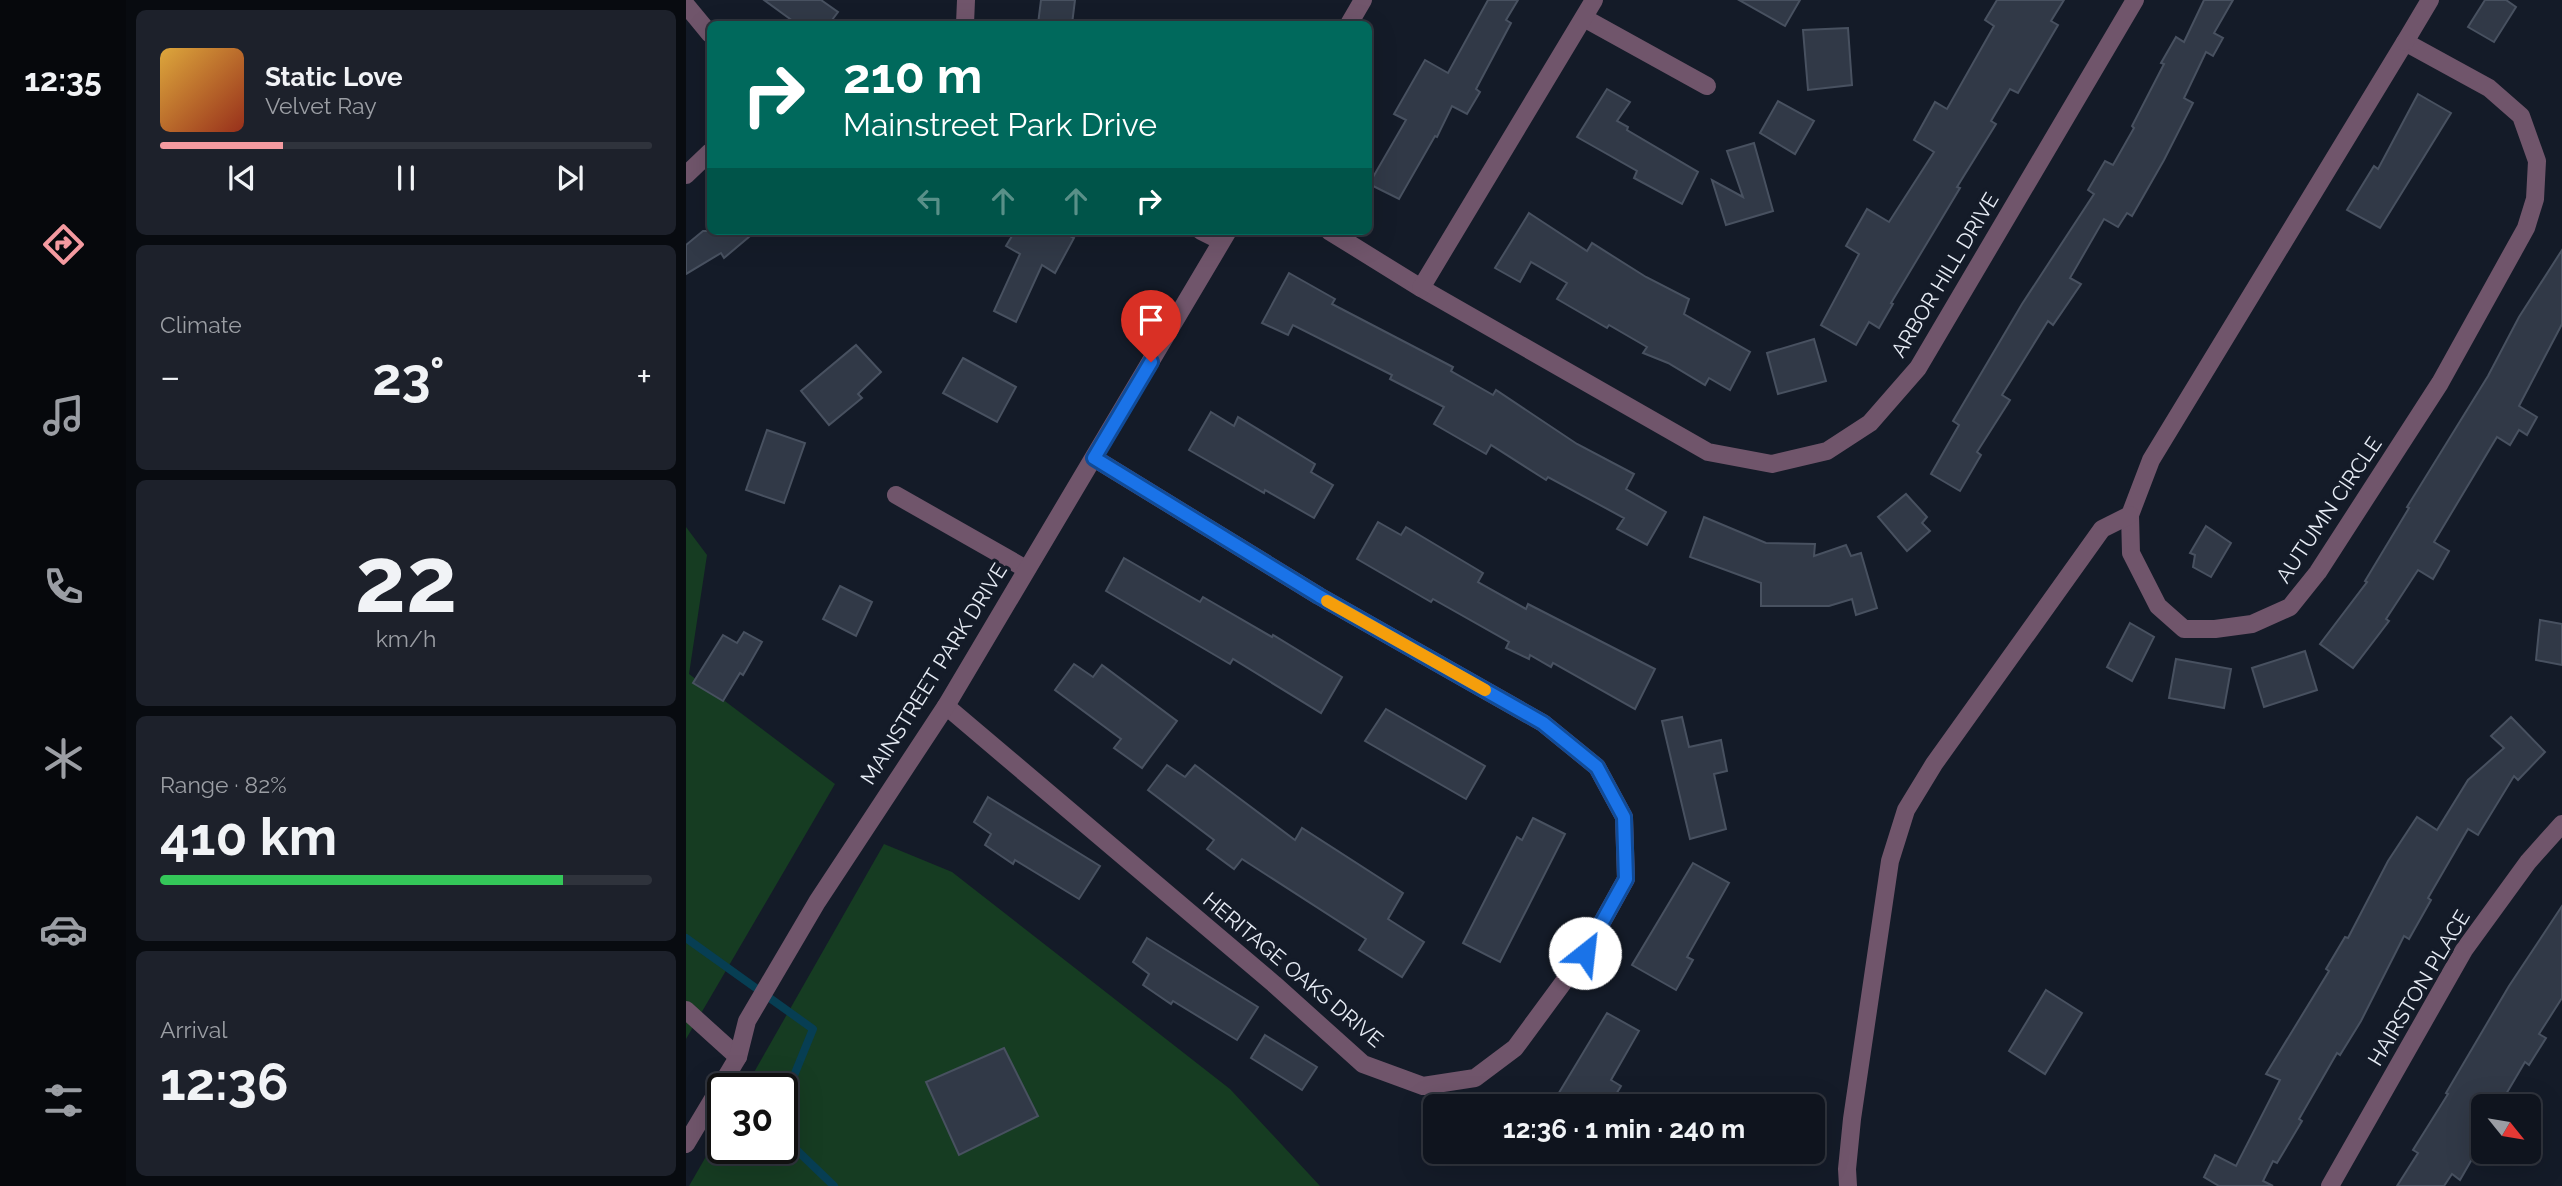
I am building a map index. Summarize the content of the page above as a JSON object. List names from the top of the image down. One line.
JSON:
{"streets":{"street":["ARBOR HILL DRIVE","AUTUMN CIRCLE","MAINSTREET PARK DRIVE","HERITAGE OAKS DRIVE","HAIRSTON PLACE"]},"crossings":[["MAINSTREET PARK DRIVE","HERITAGE OAKS DRIVE"]],"north":"bottom right","page":{"tabs":"12:35","turn":["210 m","Mainstreet Park Drive"],"song":["Static Love","Velvet Ray"],"tile":["Climate",["22","km/h"],["Range · 82%","410 km"],["Arrival","12:36"]],"heat":["−","23°","+"],"limit":"30","trip":"12:36 · 1 min · 240 m"}}
